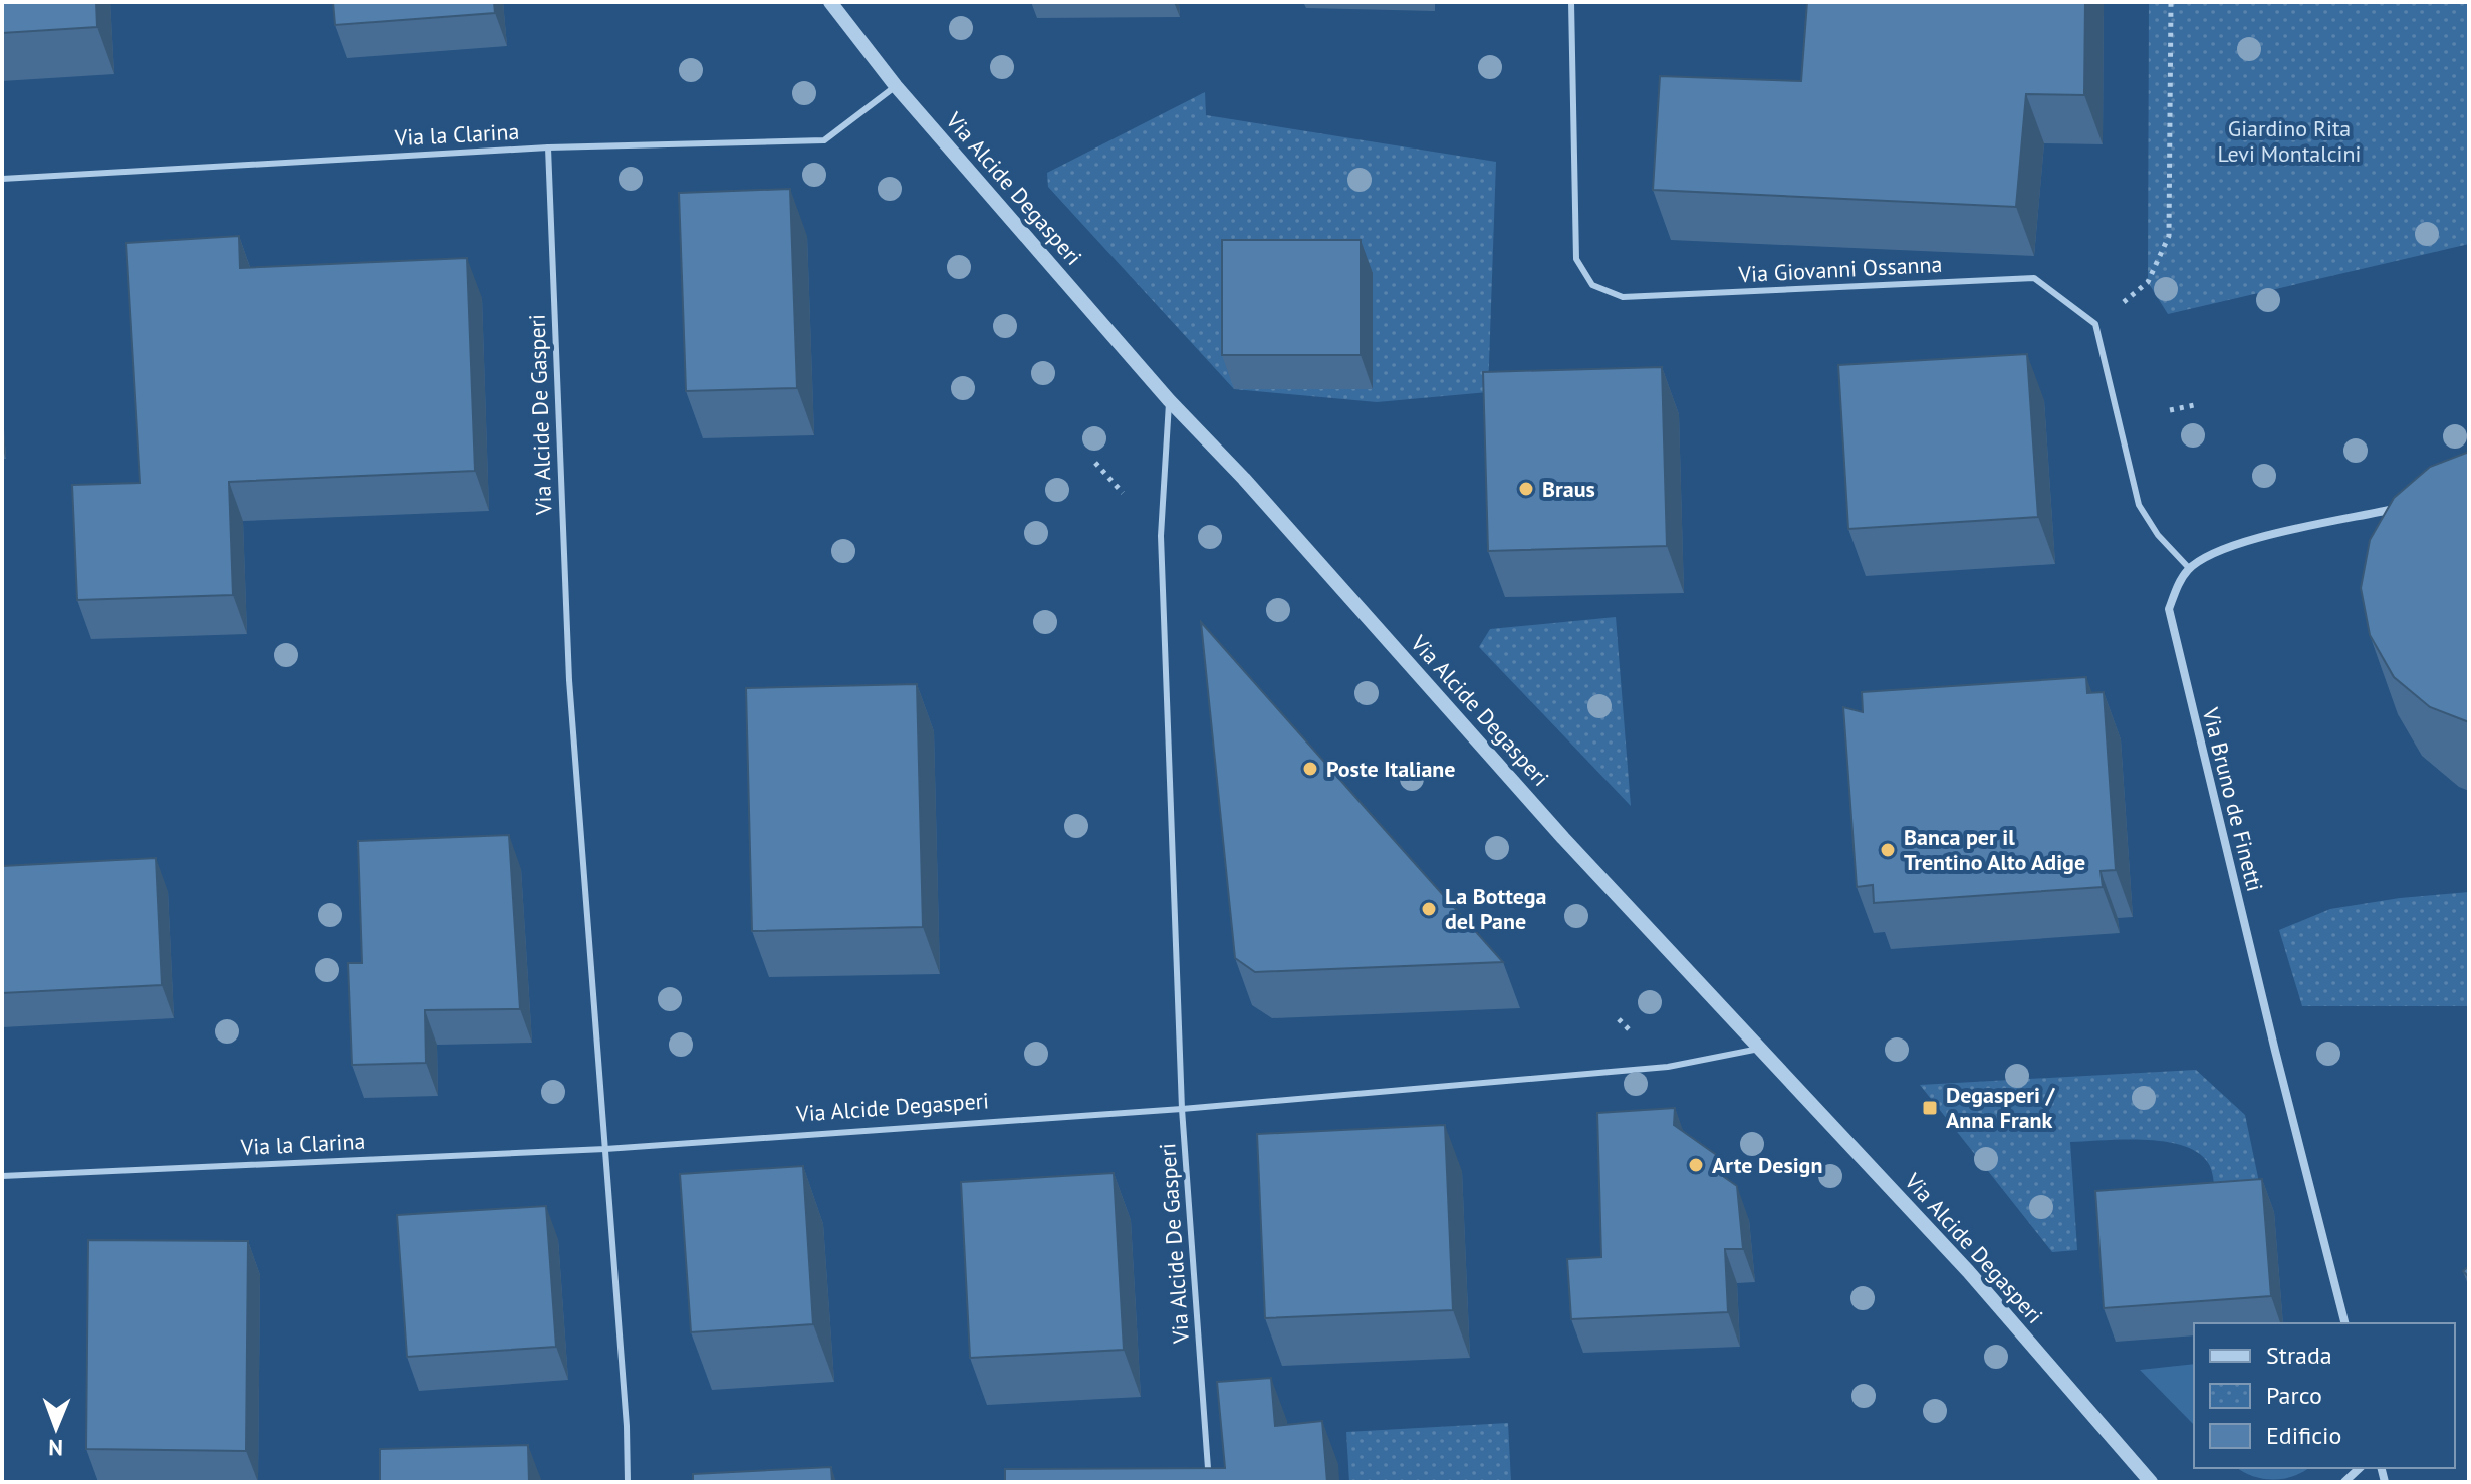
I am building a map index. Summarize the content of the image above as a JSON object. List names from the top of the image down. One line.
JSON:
{"streets":{"street":["Via Alcide Degasperi","Via Bruno de Finetti"],"lane":["Via la Clarina","Via Giovanni Ossanna","Via Alcide De Gasperi"]},"crossings":[["Via la Clarina","Via Alcide Degasperi"],["Via la Clarina","Via Alcide De Gasperi"],["Via Alcide Degasperi","Via Alcide De Gasperi"]],"parks":["Giardino Rita Levi Montalcini"],"places":{"other":["Braus","Poste Italiane","Banca per il Trentino Alto Adige","La Bottega del Pane","Arte Design"],"transit":["Degasperi / Anna Frank"]},"legend":["Strada","Parco","Edificio"],"north":"bottom"}
